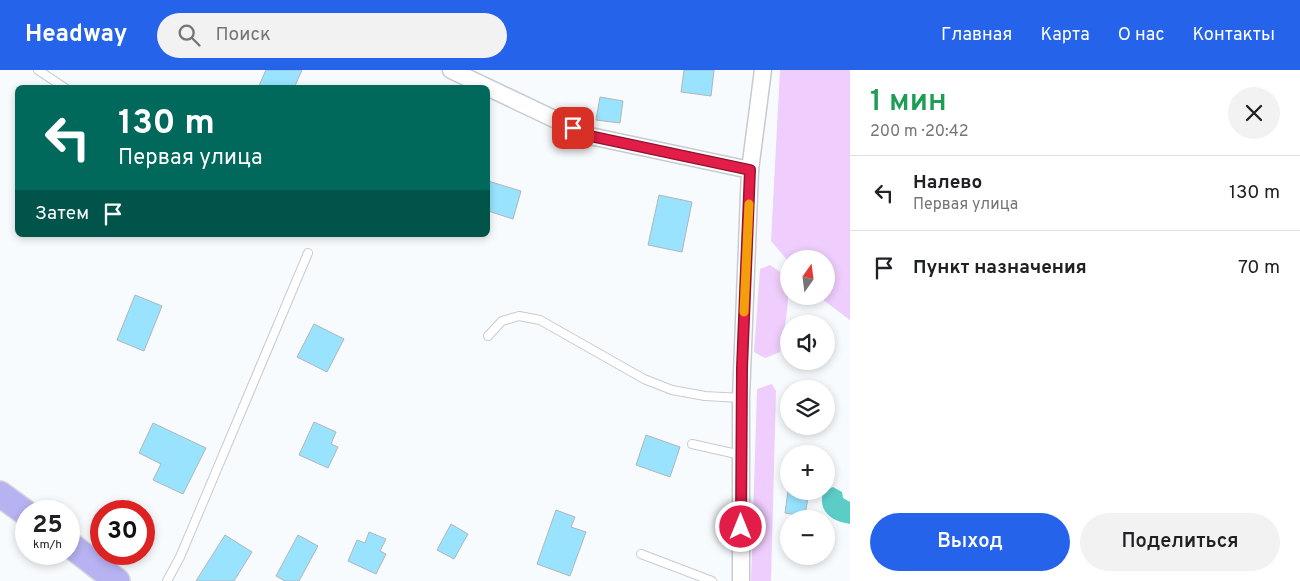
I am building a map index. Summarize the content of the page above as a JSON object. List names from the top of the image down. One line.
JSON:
{"north":"top","page":{"header":"Headway","search":"Поиск","nav":["Главная","Карта","О нас","Контакты"],"heading":["1 мин","200 m · 20:42"],"turn":["130 m","Первая улица"],"list":[{"name":"Налево","note":"Первая улица","value":"130 m"},{"name":"Пункт назначения","value":"70 m"}],"then":"Затем","map_buttons":["+","−"],"speed":"25 km/h","limit":"30","buttons":["Выход","Поделиться"]}}
